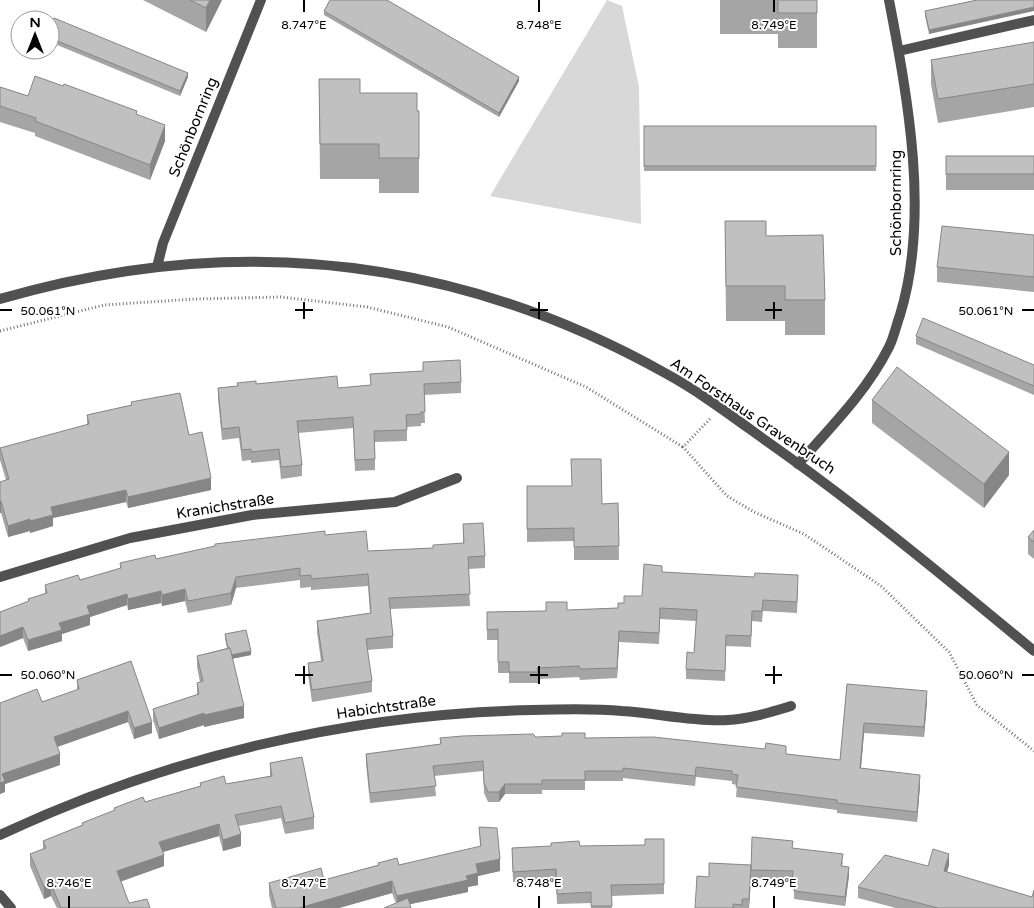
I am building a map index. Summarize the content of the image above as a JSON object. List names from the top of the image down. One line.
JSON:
{"streets":{"street":["Schönbornring","Am Forsthaus Gravenbruch","Kranichstraße","Habichtstraße"]},"crossings":[["Schönbornring","Am Forsthaus Gravenbruch"]],"north":"top","coordinates":["8.747°E","8.748°E","8.749°E","50.061°N","50.060°N","8.746°E"]}
